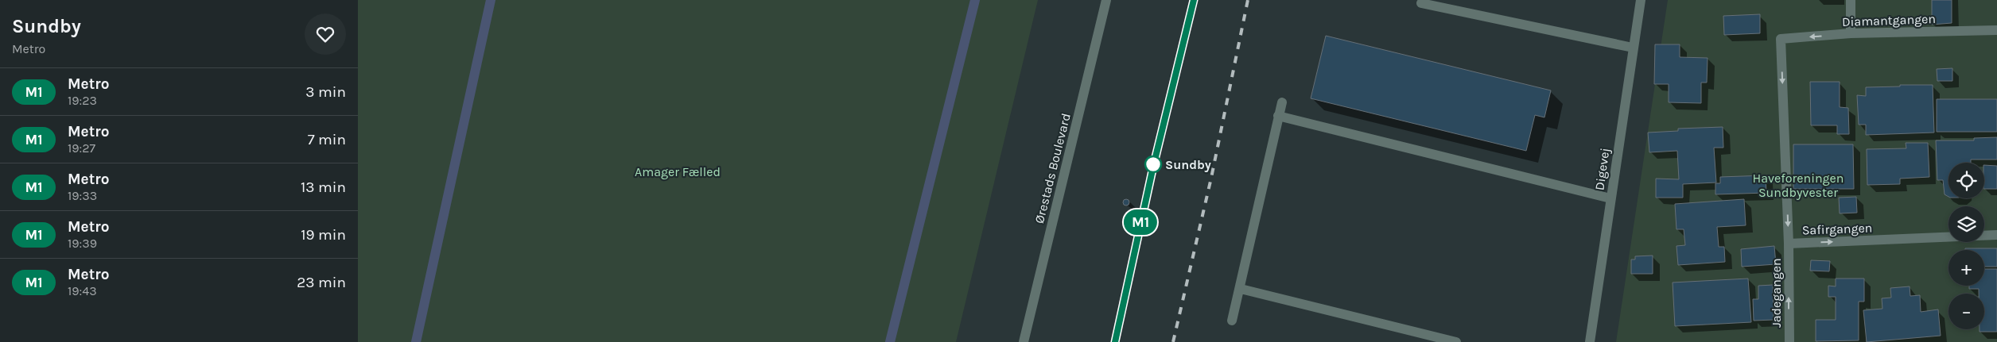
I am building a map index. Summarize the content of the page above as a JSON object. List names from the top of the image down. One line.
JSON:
{"streets":{"street":["Diamantgangen","Ørestads Boulevard","Digevej","Safirgangen","Jadegangen"]},"crossings":[["Diamantgangen","Safirgangen"],["Safirgangen","Jadegangen"]],"one_way":["Jadegangen"],"parks":["Amager Fælled","Haveforeningen Sundbyvester"],"places":["Sundby"],"lines":["metro line M1"],"page":{"heading":["Sundby","Metro"],"on_map":"M1","list":[{"mark":"M1","name":"Metro","note":"19:23","value":"3 min"},{"mark":"M1","name":"Metro","note":"19:27","value":"7 min"},{"mark":"M1","name":"Metro","note":"19:33","value":"13 min"},{"mark":"M1","name":"Metro","note":"19:39","value":"19 min"},{"mark":"M1","name":"Metro","note":"19:43","value":"23 min"}],"map_buttons":["+","−"]}}
